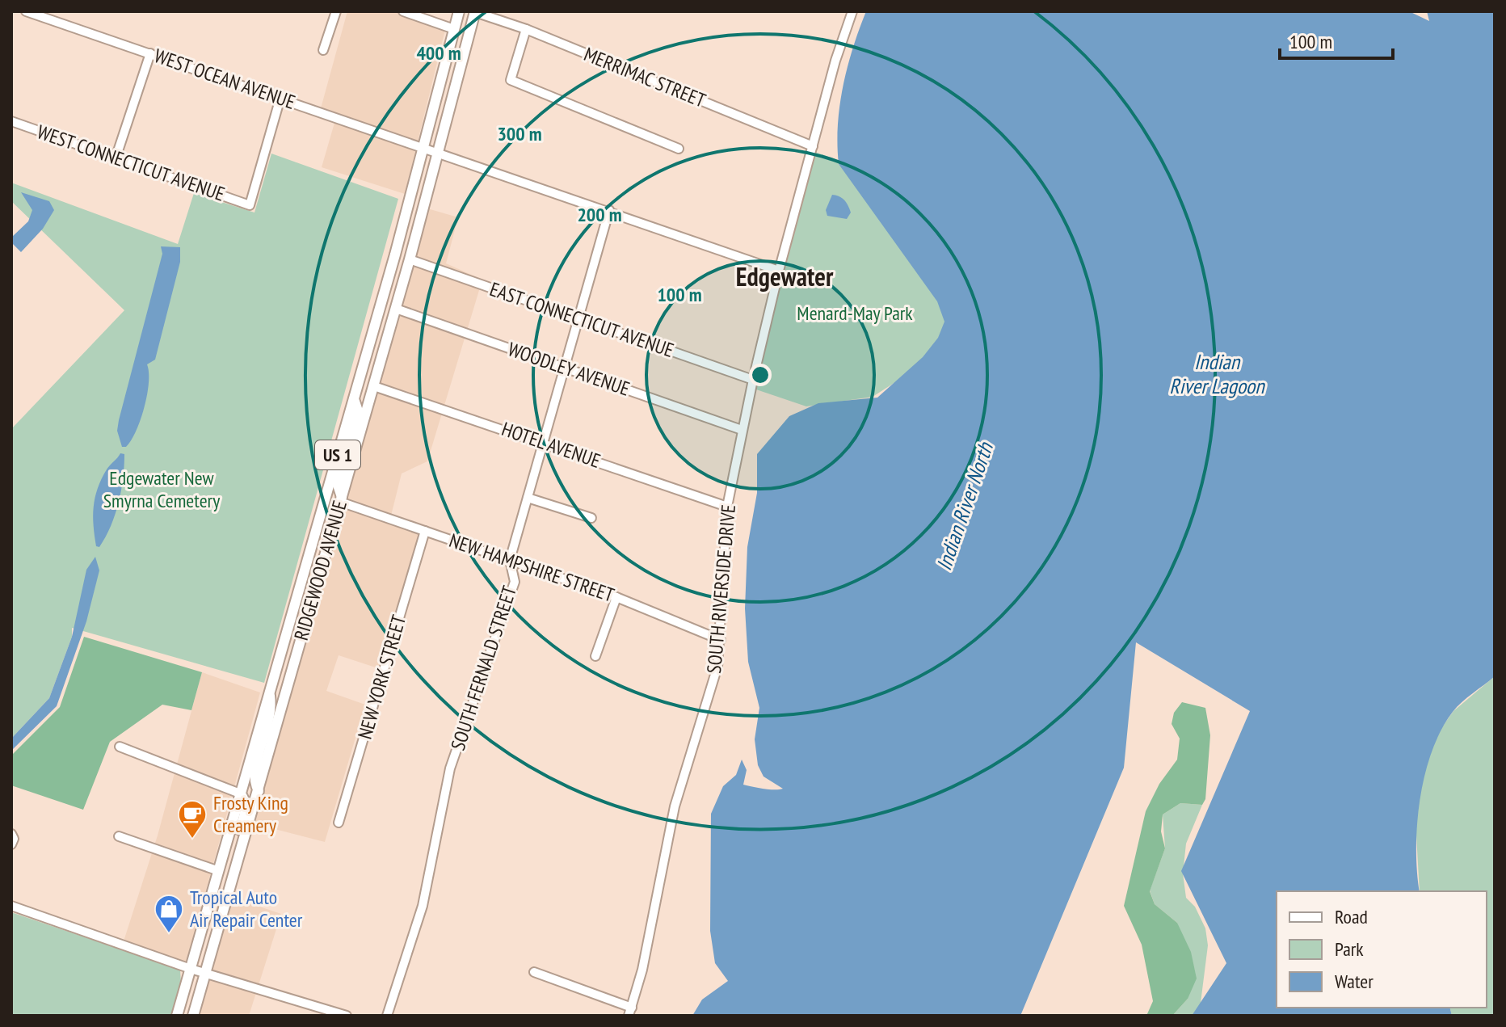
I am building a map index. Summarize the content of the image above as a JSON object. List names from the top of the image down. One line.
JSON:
{"streets":{"main road":["US 1","RIDGEWOOD AVENUE"],"street":["MERRIMAC STREET","WEST OCEAN AVENUE","WEST CONNECTICUT AVENUE","EAST CONNECTICUT AVENUE","WOODLEY AVENUE","HOTEL AVENUE","NEW HAMPSHIRE STREET","SOUTH RIVERSIDE DRIVE","SOUTH FERNALD STREET","NEW YORK STREET"]},"crossings":[["MERRIMAC STREET","RIDGEWOOD AVENUE"],["MERRIMAC STREET","SOUTH RIVERSIDE DRIVE"],["WEST OCEAN AVENUE","WEST CONNECTICUT AVENUE"],["WEST OCEAN AVENUE","RIDGEWOOD AVENUE"],["WEST OCEAN AVENUE","SOUTH RIVERSIDE DRIVE"],["WEST OCEAN AVENUE","SOUTH FERNALD STREET"],["EAST CONNECTICUT AVENUE","RIDGEWOOD AVENUE"],["EAST CONNECTICUT AVENUE","SOUTH RIVERSIDE DRIVE"],["EAST CONNECTICUT AVENUE","SOUTH FERNALD STREET"],["WOODLEY AVENUE","RIDGEWOOD AVENUE"],["WOODLEY AVENUE","SOUTH RIVERSIDE DRIVE"],["WOODLEY AVENUE","SOUTH FERNALD STREET"],["HOTEL AVENUE","RIDGEWOOD AVENUE"],["HOTEL AVENUE","SOUTH RIVERSIDE DRIVE"],["HOTEL AVENUE","SOUTH FERNALD STREET"],["NEW HAMPSHIRE STREET","RIDGEWOOD AVENUE"],["NEW HAMPSHIRE STREET","SOUTH RIVERSIDE DRIVE"],["NEW HAMPSHIRE STREET","SOUTH FERNALD STREET"],["NEW HAMPSHIRE STREET","NEW YORK STREET"]],"districts":["Edgewater"],"water":["Indian River Lagoon","Indian River North"],"parks":["Menard-May Park","Edgewater New Smyrna Cemetery"],"places":{"cafe":["Frosty King Creamery"],"shop":["Tropical Auto Air Repair Center"]},"legend":["Road","Park","Water"],"scale_bar":"100 m","rings":["400 m","300 m","200 m","100 m"]}
